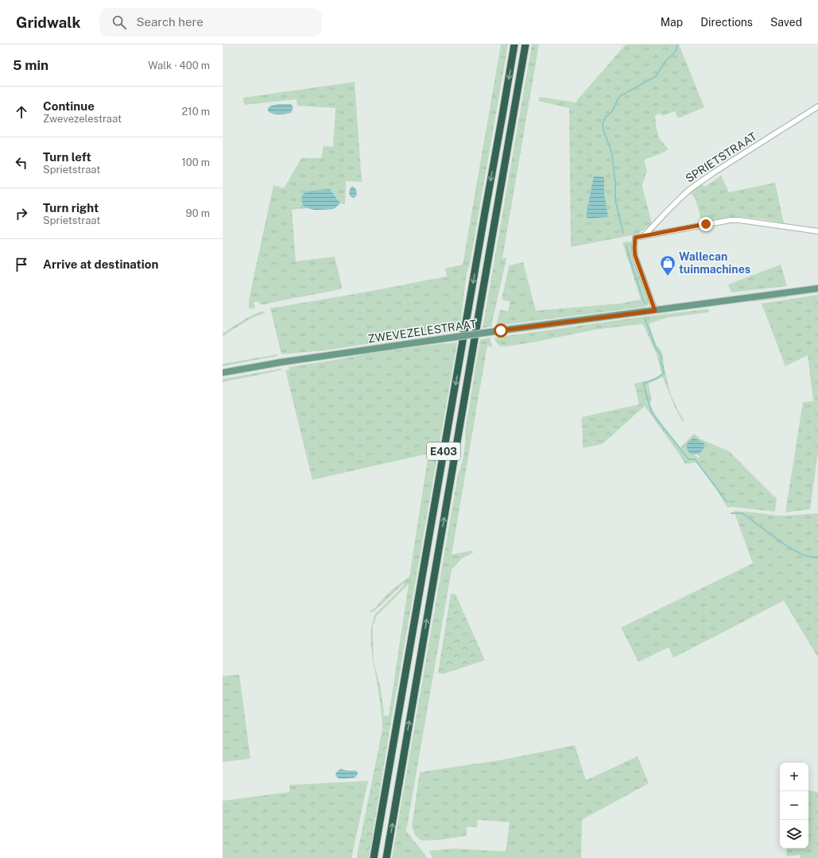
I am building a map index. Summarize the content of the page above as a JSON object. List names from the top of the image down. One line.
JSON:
{"streets":{"highway":["E403"],"main road":["ZWEVEZELESTRAAT"],"street":["SPRIETSTRAAT"]},"crossings":[["SPRIETSTRAAT","ZWEVEZELESTRAAT"]],"places":{"shop":["Wallecan tuinmachines"]},"page":{"header":"Gridwalk","search":"Search here","nav":["Map","Directions","Saved"],"heading":["5 min","Walk · 400 m"],"list":[["Continue","Zwevezelestraat","210 m"],["Turn left","Sprietstraat","100 m"],["Turn right","Sprietstraat","90 m"],"Arrive at destination"],"map_buttons":["+","−"]}}
